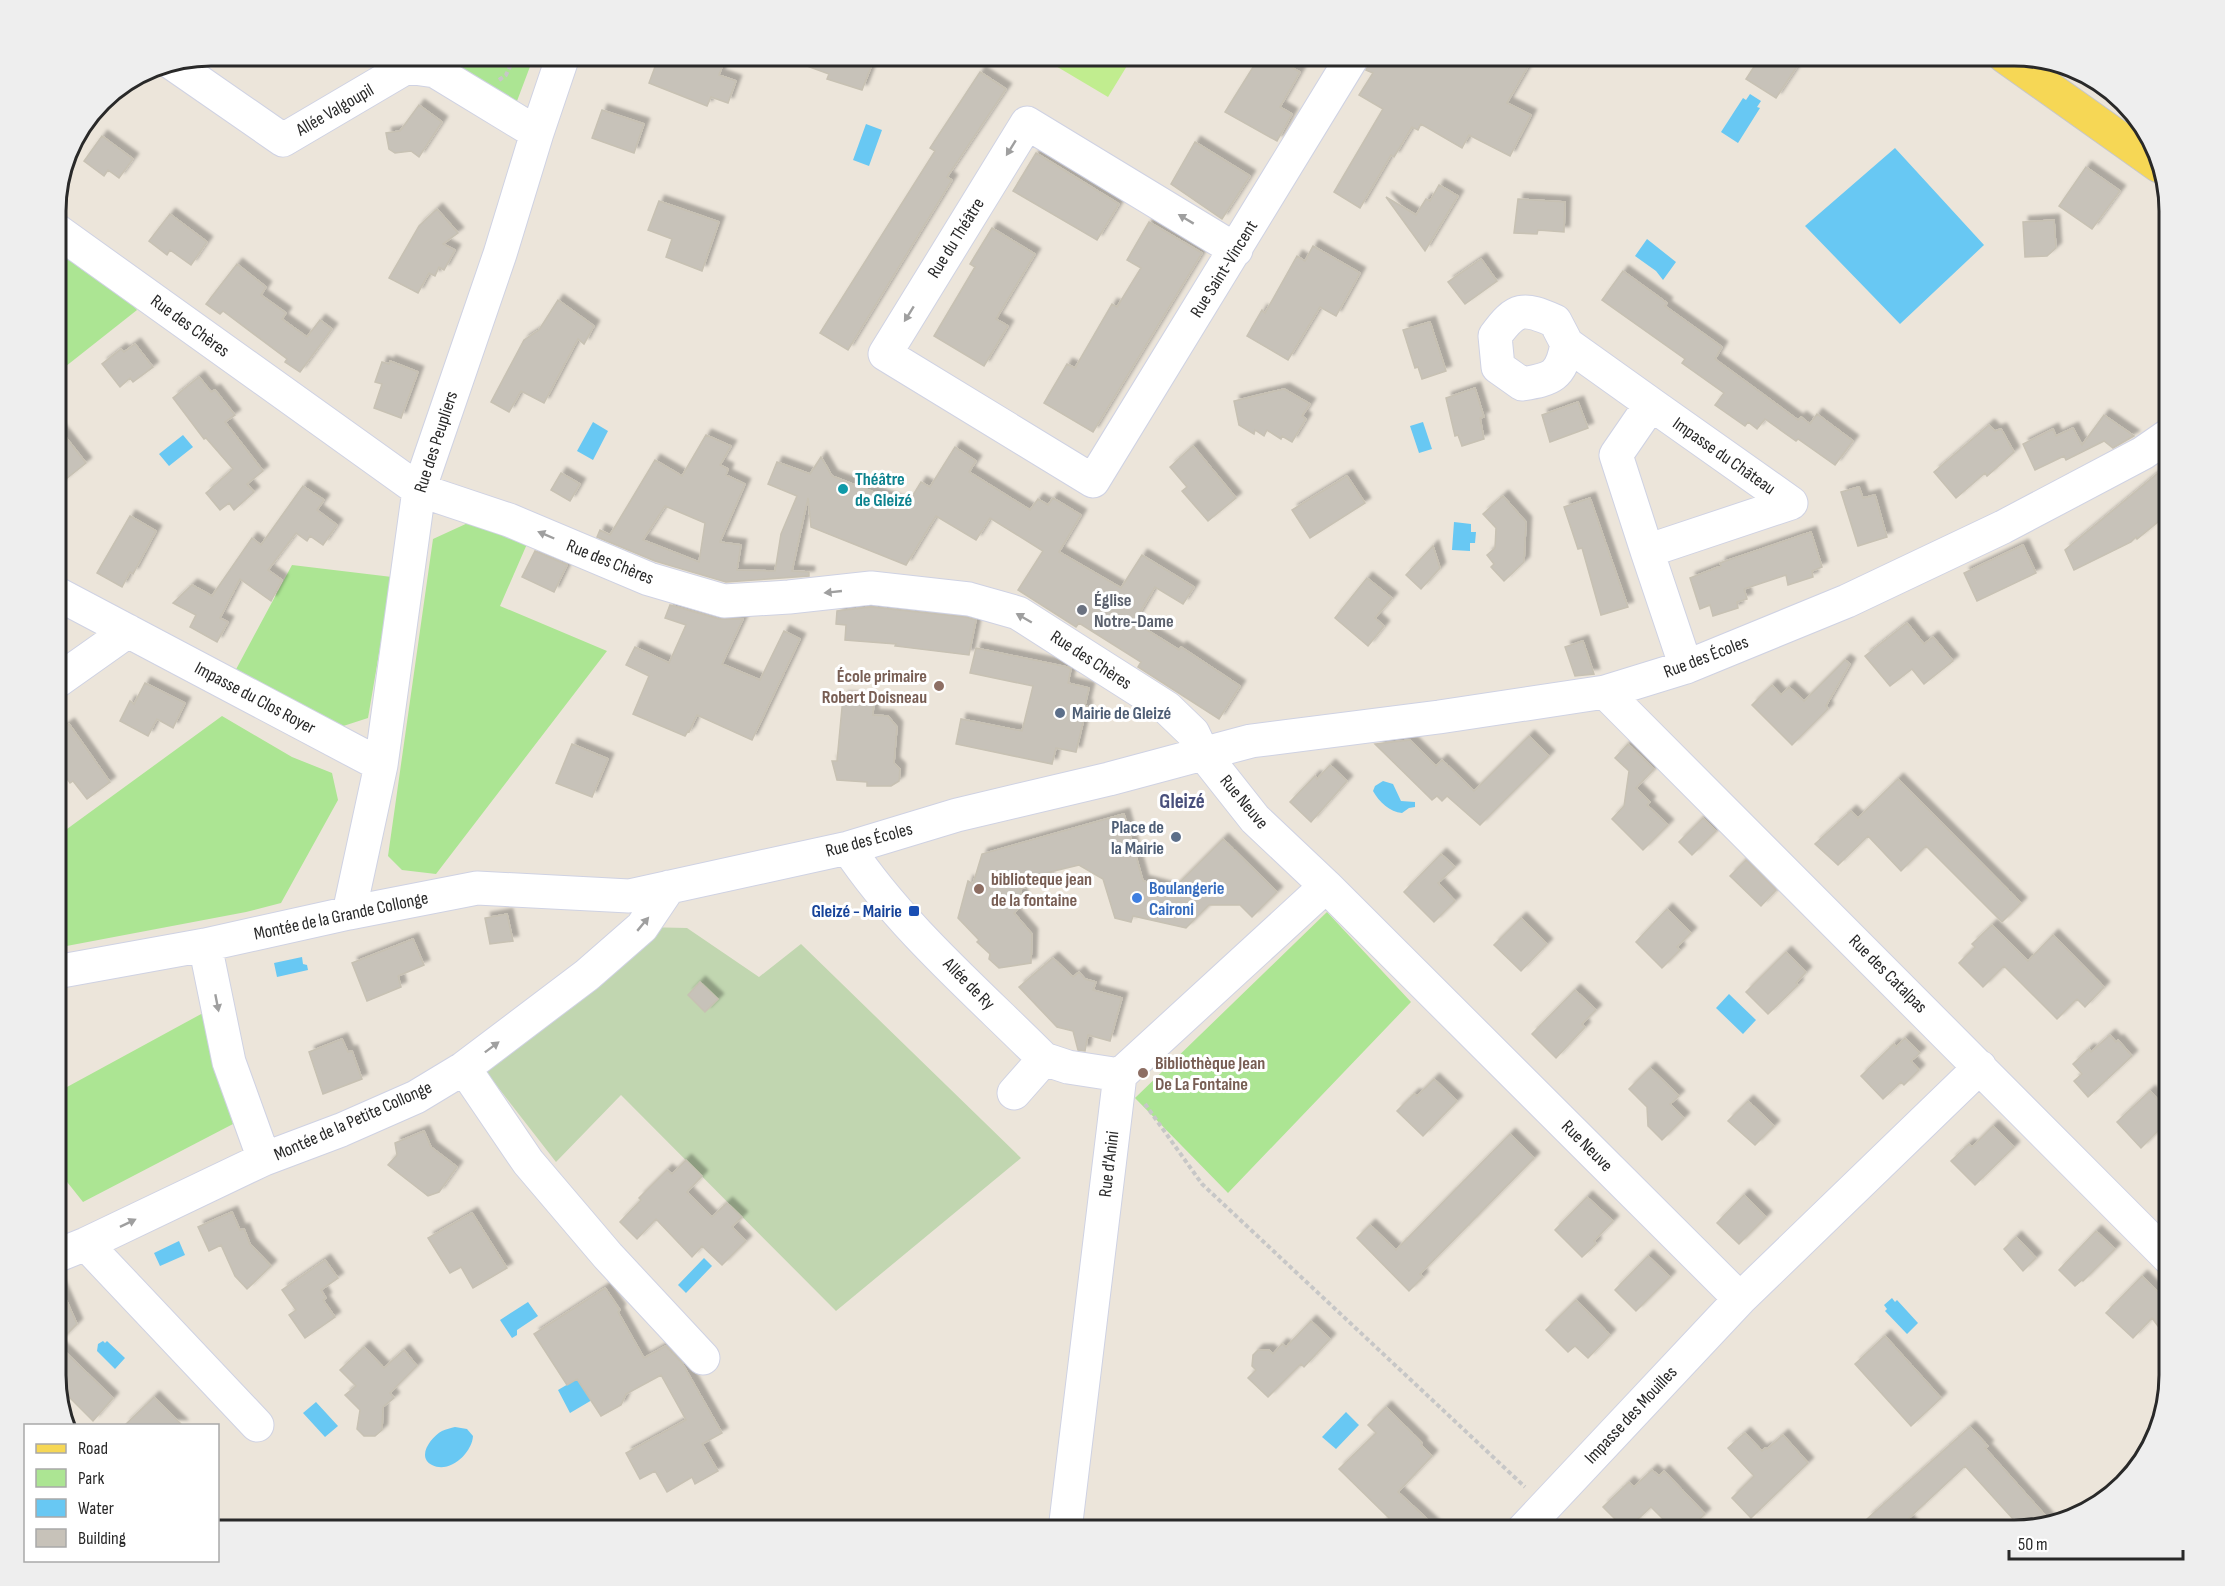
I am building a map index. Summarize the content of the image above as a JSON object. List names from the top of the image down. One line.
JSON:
{"streets":{"street":["Allée Valgoupil","Rue du Théâtre","Rue Saint-Vincent","Rue des Chères","Rue des Peupliers","Impasse du Château","Rue des Écoles","Impasse du Clos Royer","Rue Neuve","Montée de la Grande Collonge","Rue des Catalpas","Allée de Ry","Montée de la Petite Collonge","Rue d'Anini","Impasse des Mouilles"]},"crossings":[["Allée Valgoupil","Rue des Peupliers"],["Rue du Théâtre","Rue Saint-Vincent"],["Rue des Chères","Rue des Peupliers"],["Rue des Chères","Rue des Écoles"],["Rue des Chères","Rue Neuve"],["Rue des Peupliers","Impasse du Clos Royer"],["Rue des Peupliers","Montée de la Grande Collonge"],["Rue des Écoles","Rue Neuve"],["Rue des Écoles","Montée de la Grande Collonge"],["Rue des Écoles","Rue des Catalpas"],["Rue des Écoles","Allée de Ry"],["Rue des Écoles","Montée de la Petite Collonge"],["Rue Neuve","Impasse des Mouilles"],["Allée de Ry","Rue d'Anini"]],"one_way":["Rue des Chères","Montée de la Petite Collonge"],"districts":["Gleizé"],"places":{"other":["Théâtre de Gleizé","Église Notre-Dame","École primaire Robert Doisneau","Mairie de Gleizé","Place de la Mairie","biblioteque jean de la fontaine","Boulangerie Caironi","Bibliothèque Jean De La Fontaine"],"transit":["Gleizé - Mairie"]},"legend":["Road","Park","Water","Building"],"scale_bar":"50 m"}
